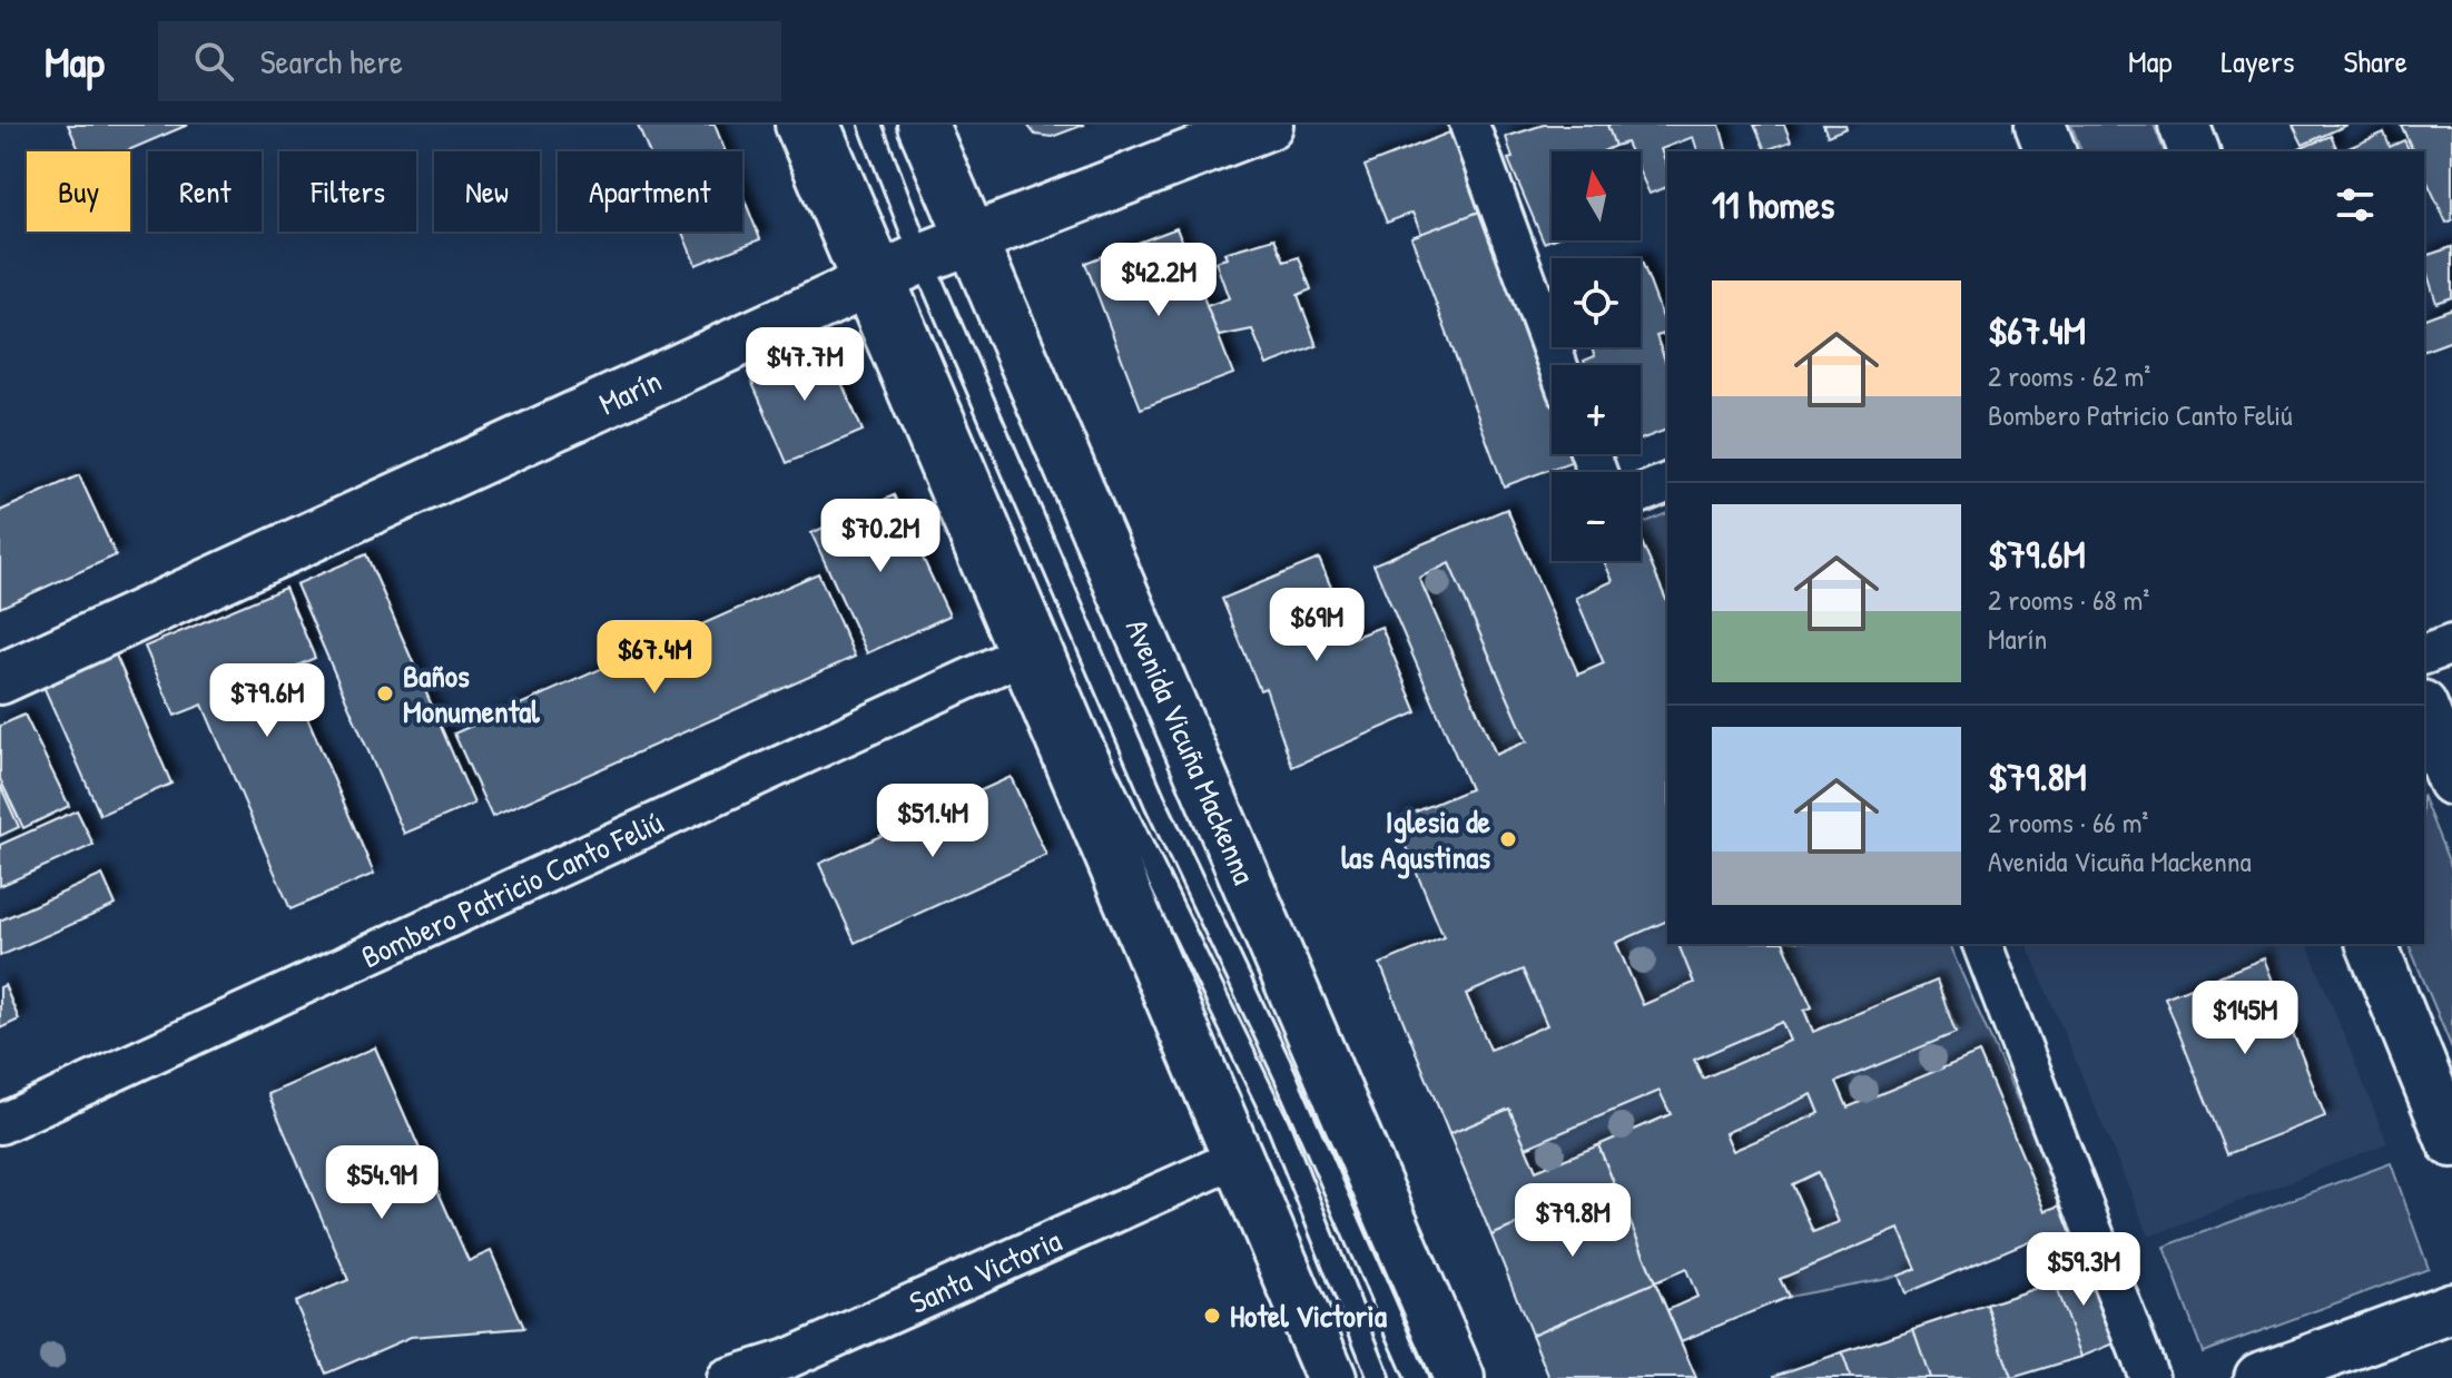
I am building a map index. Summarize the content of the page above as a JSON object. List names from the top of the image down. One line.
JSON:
{"streets":{"main road":["Marín","Avenida Vicuña Mackenna"],"street":["Bombero Patricio Canto Feliú","Santa Victoria"]},"crossings":[["Marín","Avenida Vicuña Mackenna"]],"places":["Baños Monumental","Iglesia de las Agustinas","Hotel Victoria"],"north":"top","page":{"header":"Map","search":"Search here","nav":["Map","Layers","Share"],"map_buttons":["+","−"],"chip":["Buy","Rent","Filters","New","Apartment"],"heading":"11 homes","price":["$42.2M","$47.7M","$70.2M","$69M","$67.4M","$79.6M","$51.4M","$145M","$54.9M","$79.8M","$59.3M"],"list":[{"name":"$67.4M","note":"2 rooms · 62 m² · Bombero Patricio Canto Feliú"},{"name":"$79.6M","note":"2 rooms · 68 m² · Marín"},{"name":"$79.8M","note":"2 rooms · 66 m² · Avenida Vicuña Mackenna"}]}}
